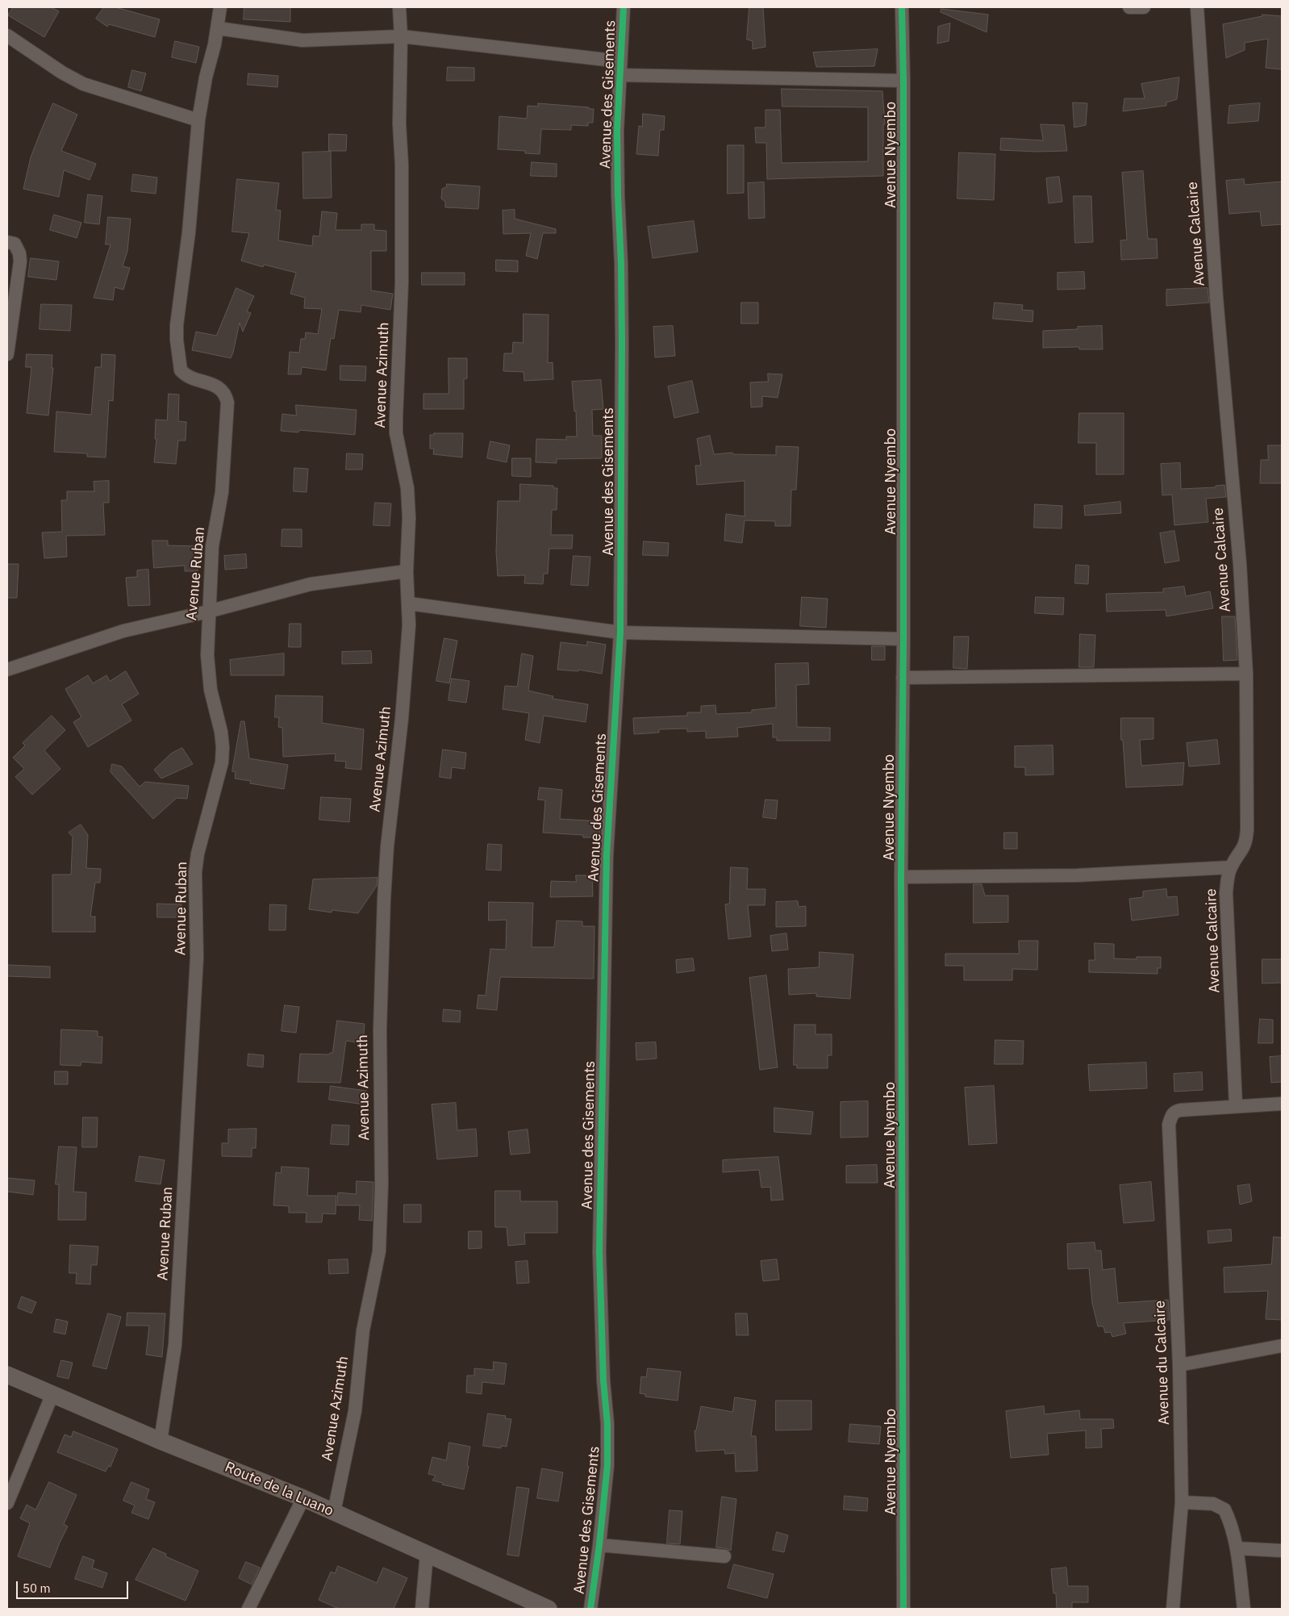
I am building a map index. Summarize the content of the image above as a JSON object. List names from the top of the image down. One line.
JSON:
{"streets":{"street":["Avenue des Gisements","Avenue Nyembo","Avenue Calcaire","Avenue Azimuth","Avenue Ruban","Avenue du Calcaire","Route de la Luano"]},"crossings":[["Avenue Calcaire","Avenue du Calcaire"],["Avenue Azimuth","Route de la Luano"],["Avenue Ruban","Route de la Luano"]],"scale_bar":"50 m"}
